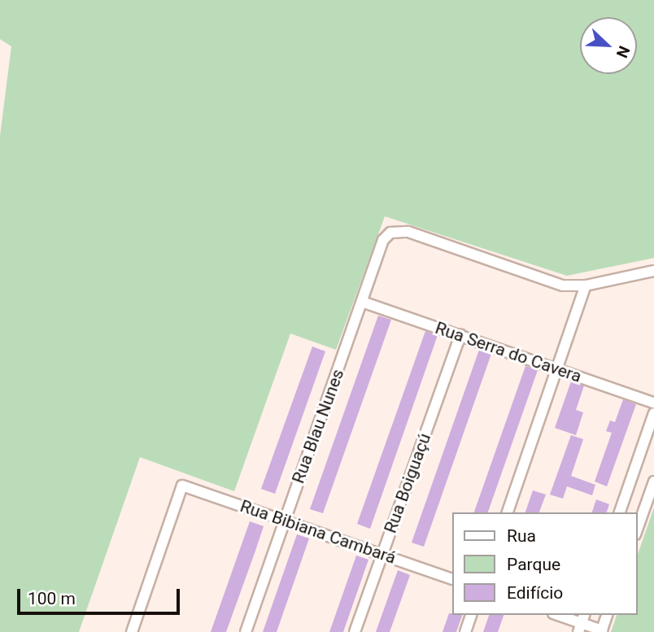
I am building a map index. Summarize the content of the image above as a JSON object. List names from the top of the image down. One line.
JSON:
{"streets":{"street":["Rua Serra do Cavera","Rua Blau Nunes","Rua Boiguaçú","Rua Bibiana Cambará"]},"crossings":[["Rua Serra do Cavera","Rua Blau Nunes"],["Rua Serra do Cavera","Rua Boiguaçú"],["Rua Blau Nunes","Rua Bibiana Cambará"],["Rua Boiguaçú","Rua Bibiana Cambará"]],"legend":["Rua","Parque","Edifício"],"scale_bar":"100 m","north":"bottom right"}
